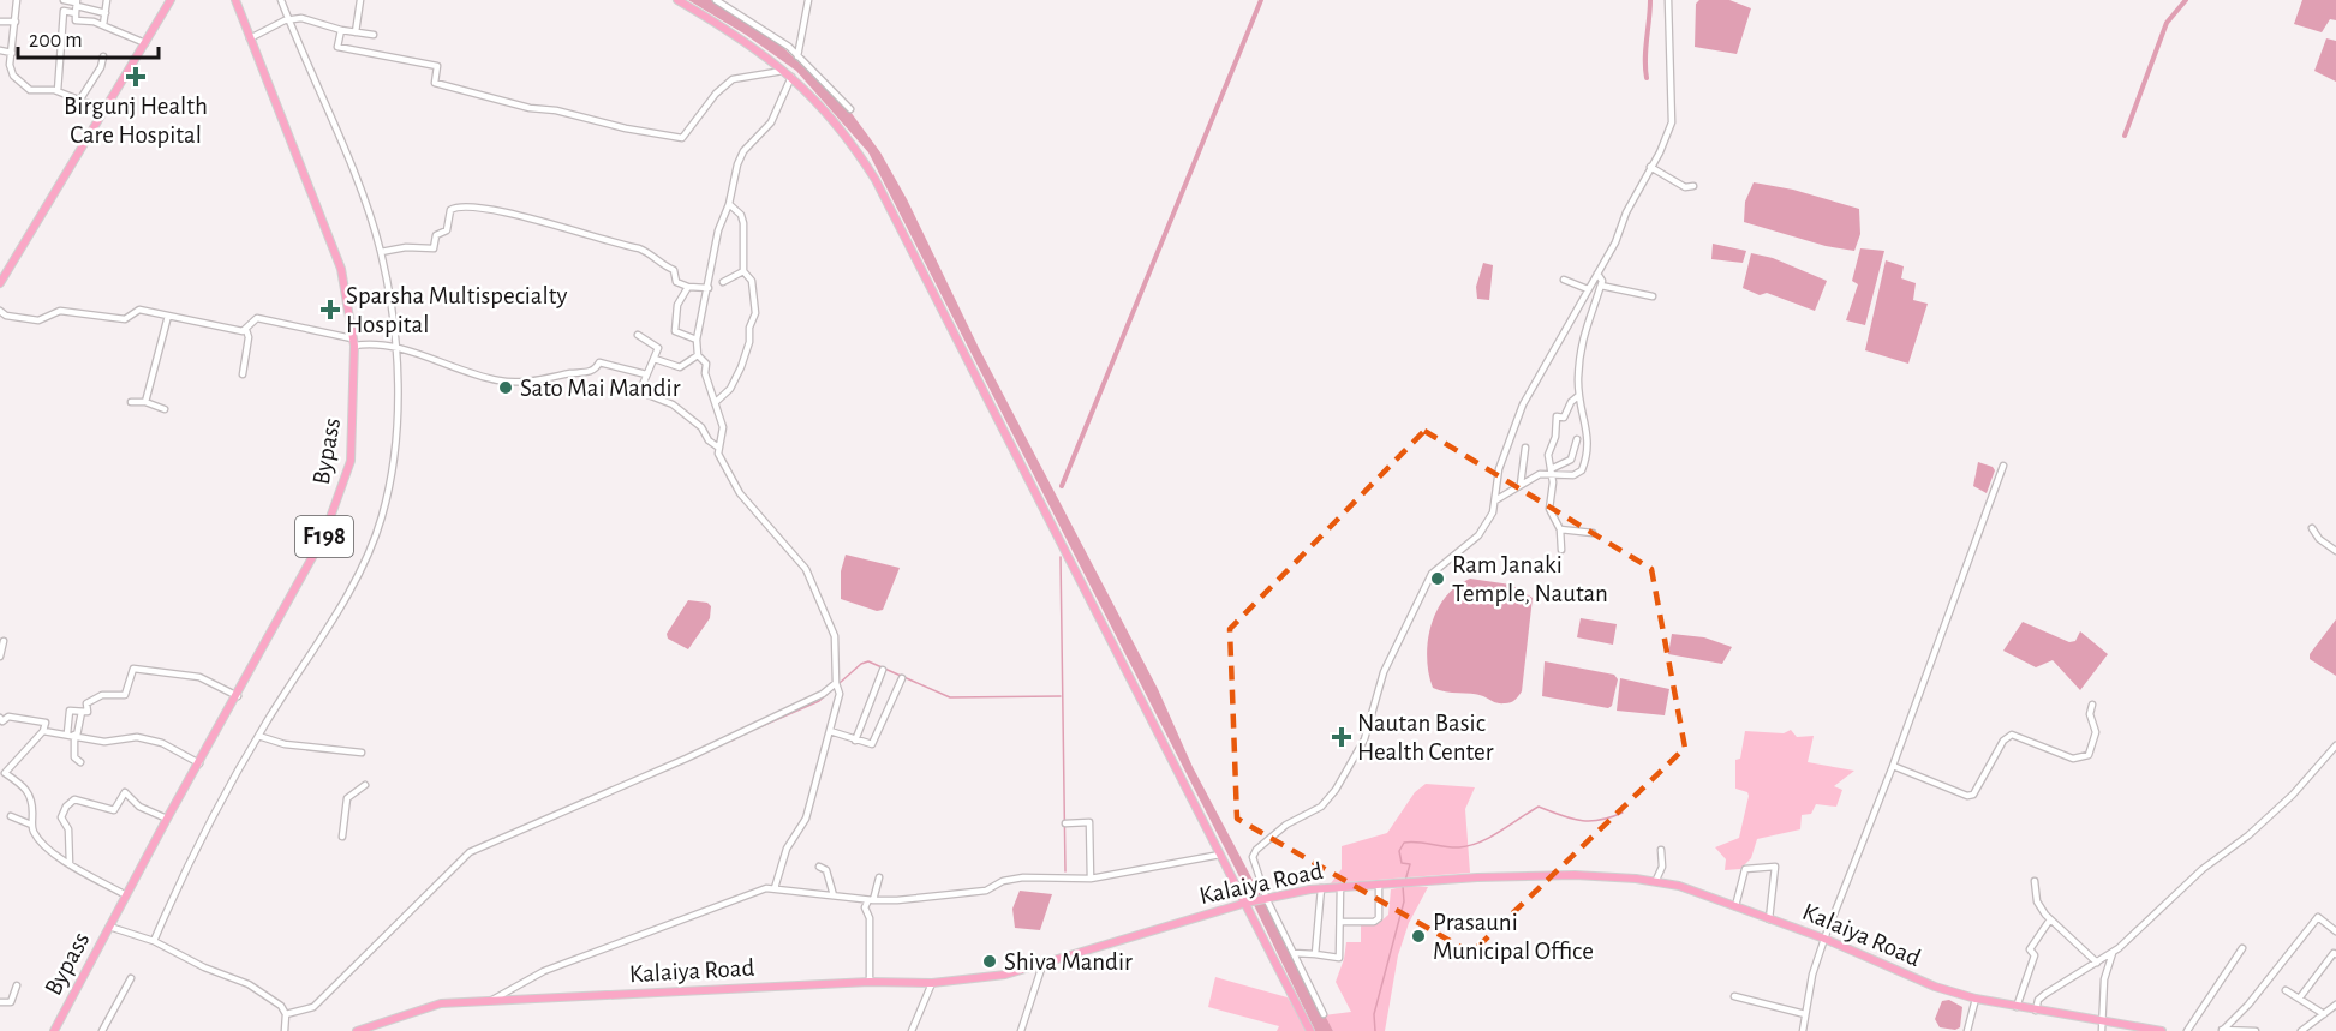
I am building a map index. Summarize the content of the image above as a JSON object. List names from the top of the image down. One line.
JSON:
{"streets":{"main road":["Bypass","F198","Kalaiya Road"]},"places":{"health":["Birgunj Health Care Hospital","Sparsha Multispecialty Hospital","Nautan Basic Health Center"],"other":["Sato Mai Mandir","Ram Janaki Temple, Nautan","Prasauni Municipal Office","Shiva Mandir"]},"scale_bar":"200 m"}
